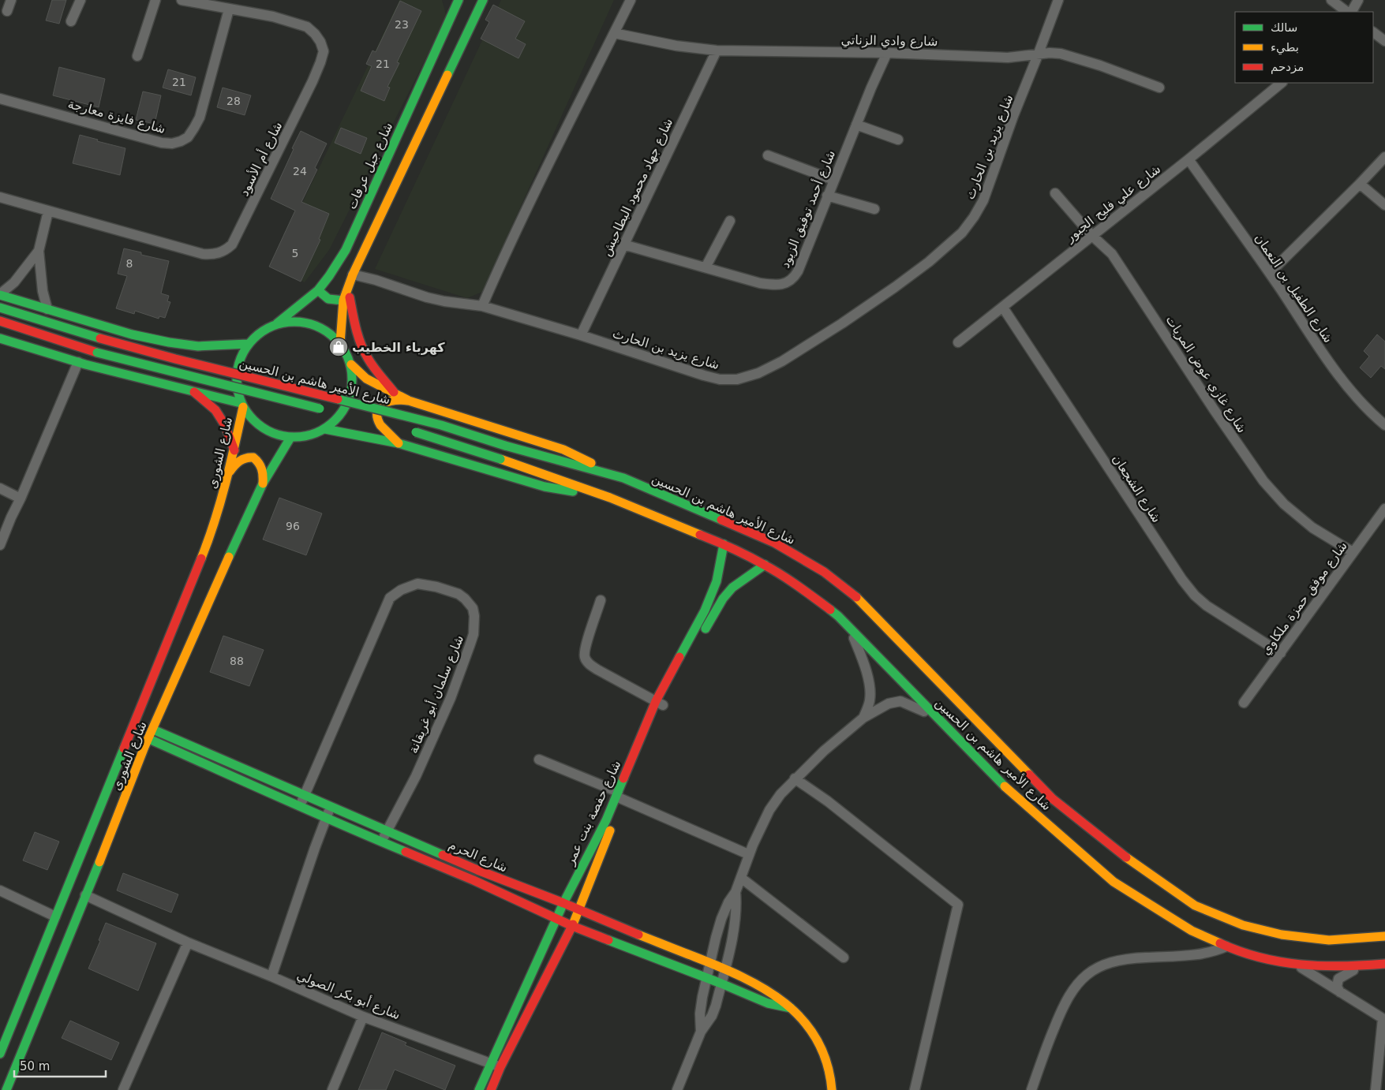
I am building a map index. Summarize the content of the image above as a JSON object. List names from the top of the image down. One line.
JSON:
{"streets":{"main road":["شارع جبل عرفات","شارع الأمير هاشم بن الحسين","شارع الشورى","شارع حفصة بنت عمر","شارع الحرم"],"street":["شارع وادي الزناتي","شارع فايزة معارجة","شارع يزيد بن الحارث","شارع أم الأسود","شارع جهاد محمود البطاحيش","شارع علي فليح الجبور","شارع أحمد توفيق الزيود","شارع الطفيل بن النعمان","شارع غازي عوض المريات","شارع الشجعان","شارع موفق حمزة ملكاوي","شارع سلمان أبو غريقانة","شارع أبو بكر الصولي"]},"crossings":[["شارع وادي الزناتي","شارع يزيد بن الحارث"],["شارع وادي الزناتي","شارع جهاد محمود البطاحيش"],["شارع وادي الزناتي","شارع أحمد توفيق الزيود"],["شارع فايزة معارجة","شارع أم الأسود"],["شارع يزيد بن الحارث","شارع جهاد محمود البطاحيش"],["شارع جبل عرفات","شارع الأمير هاشم بن الحسين"],["شارع جبل عرفات","شارع الشورى"],["شارع جهاد محمود البطاحيش","شارع أحمد توفيق الزيود"],["شارع علي فليح الجبور","شارع الطفيل بن النعمان"],["شارع علي فليح الجبور","شارع غازي عوض المريات"],["شارع علي فليح الجبور","شارع الشجعان"],["شارع غازي عوض المريات","شارع موفق حمزة ملكاوي"],["شارع الأمير هاشم بن الحسين","شارع الشورى"],["شارع الأمير هاشم بن الحسين","شارع حفصة بنت عمر"],["شارع الشورى","شارع الحرم"],["شارع الشورى","شارع أبو بكر الصولي"],["شارع الشجعان","شارع موفق حمزة ملكاوي"],["شارع سلمان أبو غريقانة","شارع الحرم"],["شارع حفصة بنت عمر","شارع الحرم"],["شارع حفصة بنت عمر","شارع أبو بكر الصولي"]],"places":{"shop":["كهرباء الخطيب"]},"house_numbers":["23","21","21","28","24","5","8","96","88"],"legend":["سالك","بطيء","مزدحم"],"scale_bar":"50 m"}
